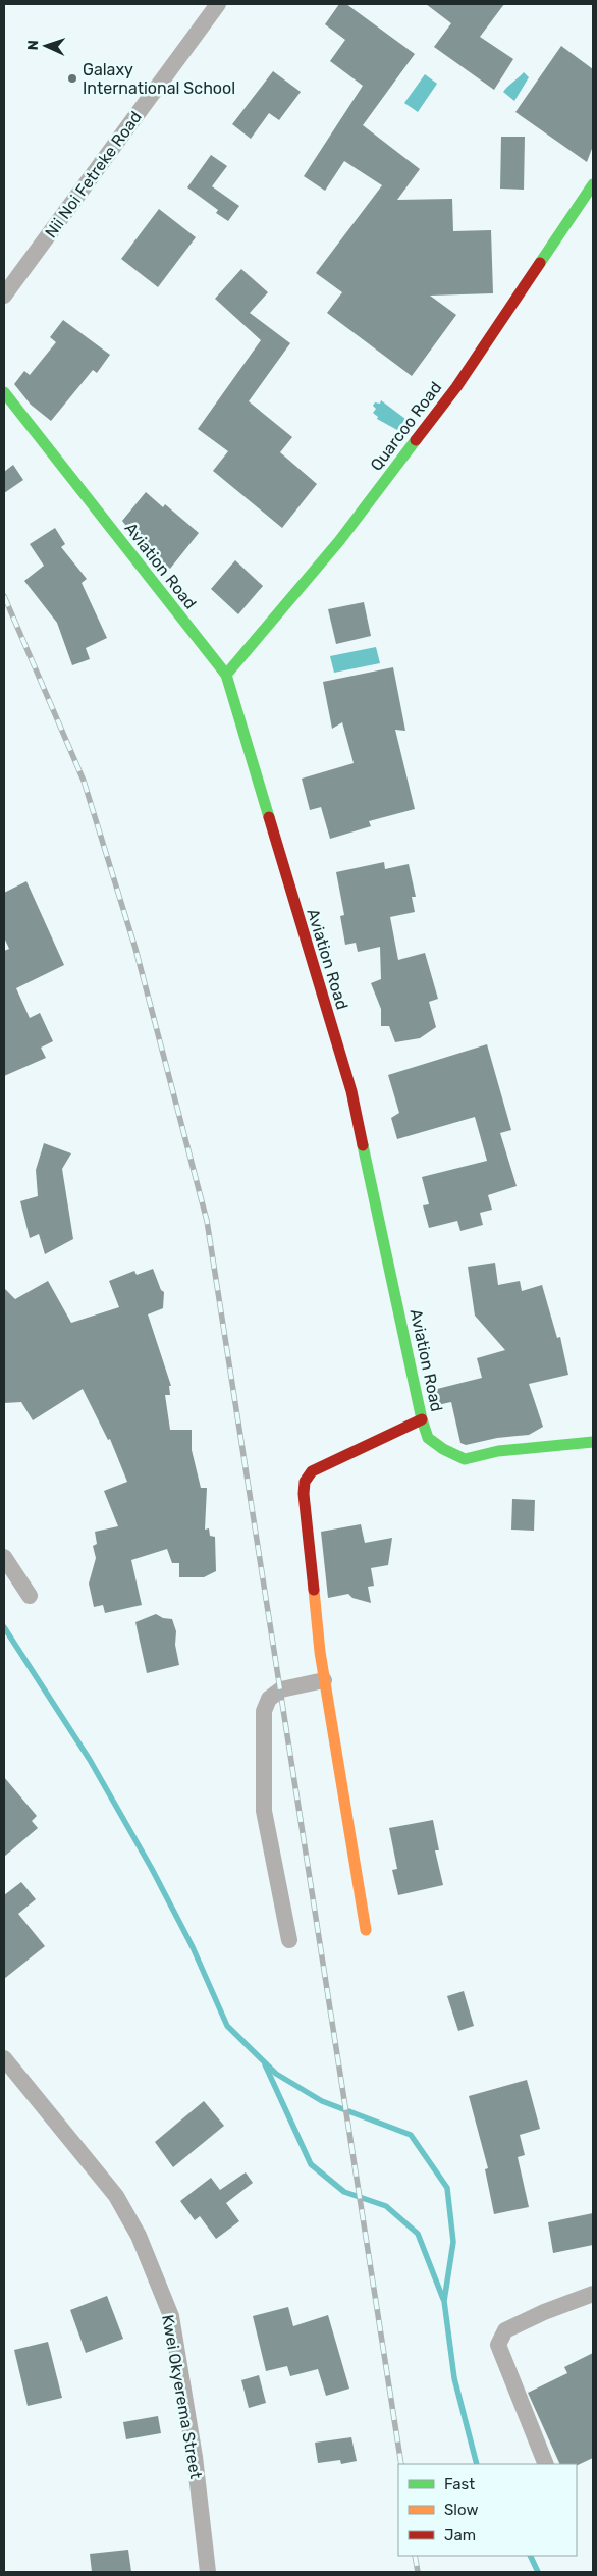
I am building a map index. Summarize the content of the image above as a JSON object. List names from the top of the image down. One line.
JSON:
{"streets":{"street":["Nii Noi Fetreke Road","Quarcoo Road","Aviation Road","Kwei Okyerema Street"]},"crossings":[["Quarcoo Road","Aviation Road"]],"places":["Galaxy International School"],"legend":["Fast","Slow","Jam"],"north":"left"}
